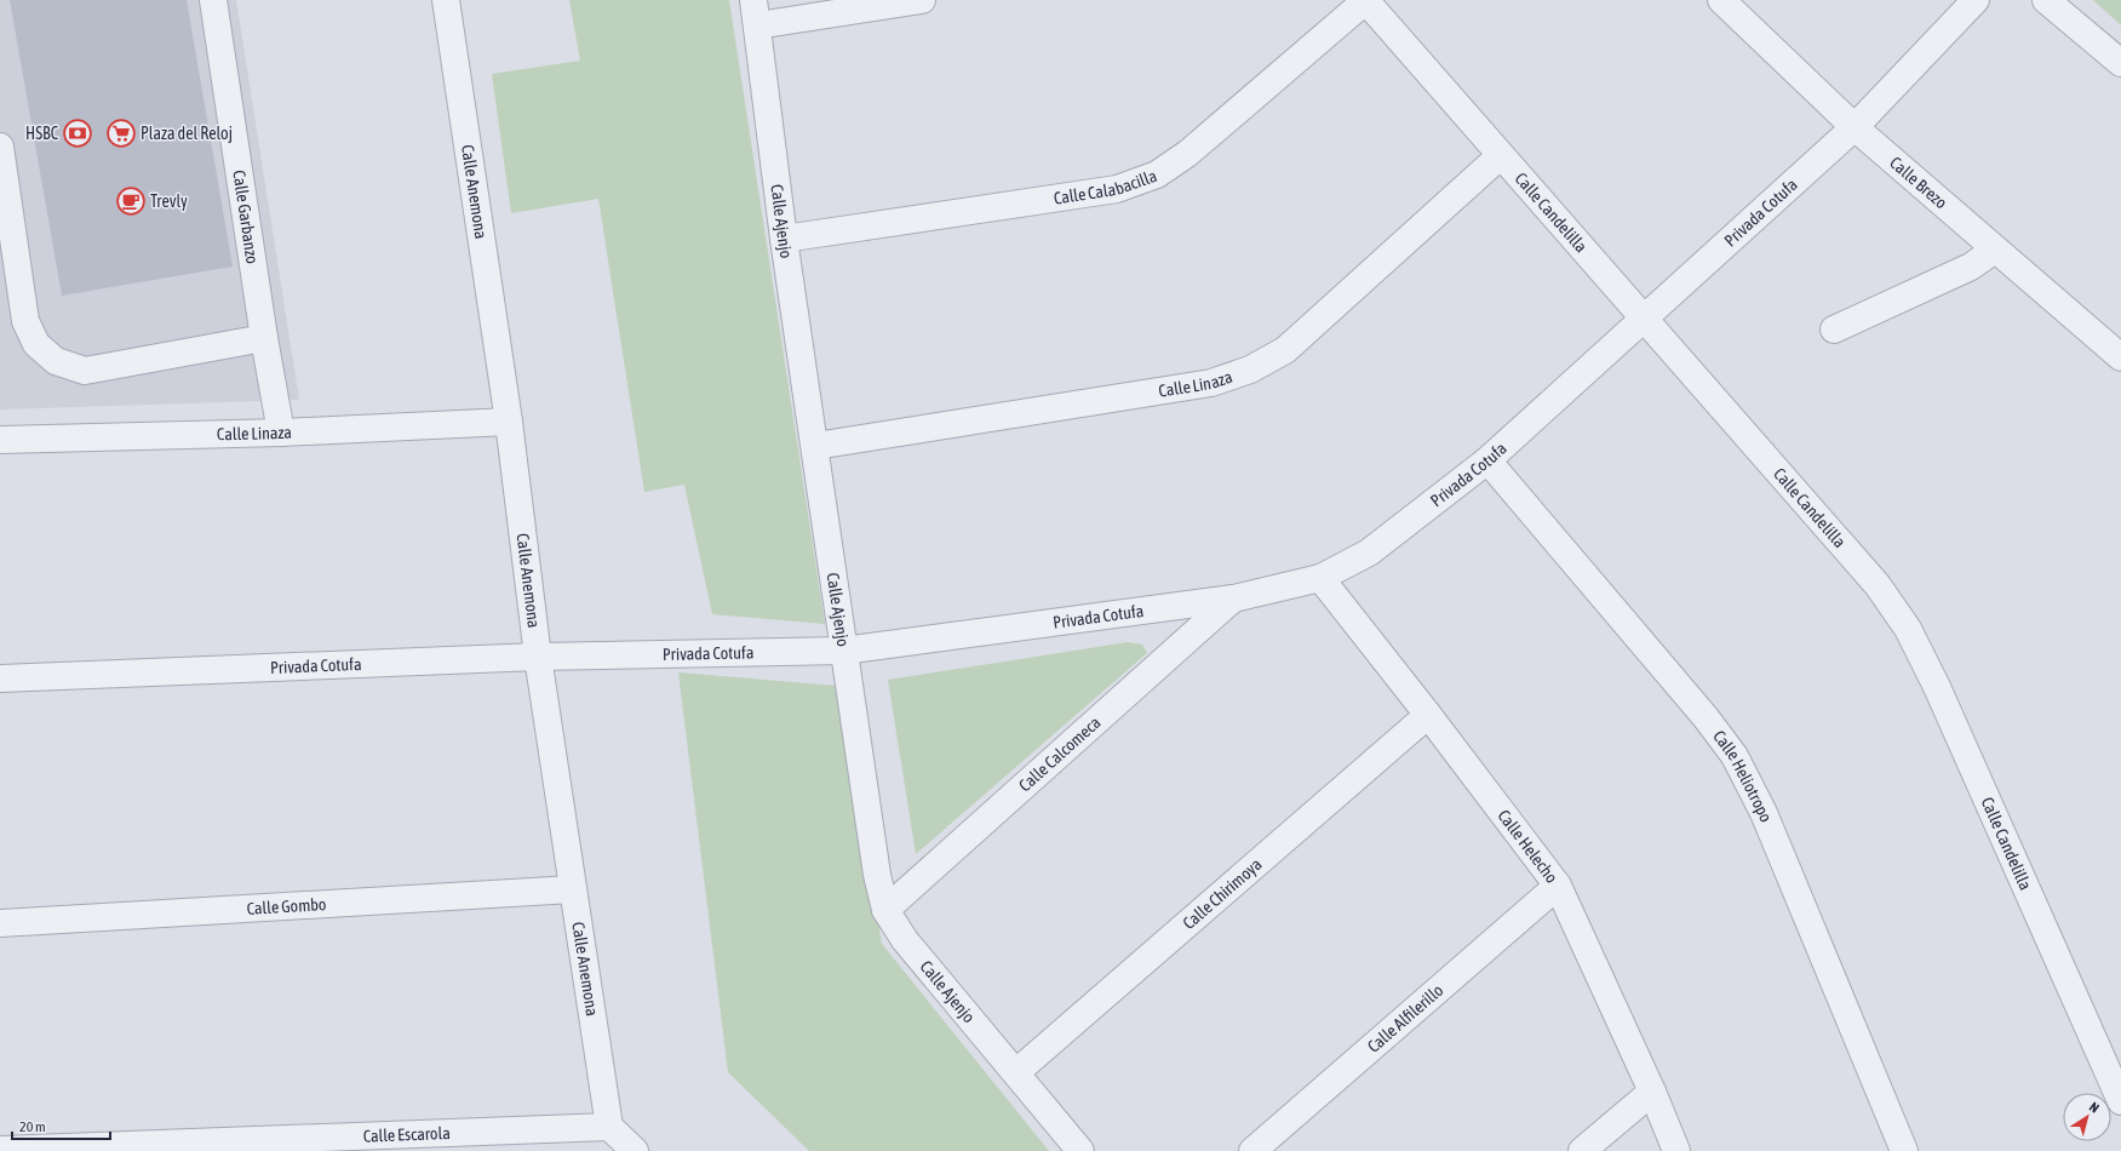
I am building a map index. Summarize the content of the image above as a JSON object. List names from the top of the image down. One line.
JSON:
{"streets":{"street":["Calle Brezo","Calle Calabacilla","Calle Anemona","Calle Candelilla","Privada Cotufa","Calle Garbanzo","Calle Ajenjo","Calle Linaza","Calle Calcomeca","Calle Heliotropo","Calle Helecho","Calle Chirimoya","Calle Gombo","Calle Alfilerillo","Calle Escarola"]},"crossings":[["Calle Brezo","Privada Cotufa"],["Calle Calabacilla","Calle Candelilla"],["Calle Calabacilla","Calle Ajenjo"],["Calle Anemona","Privada Cotufa"],["Calle Anemona","Calle Linaza"],["Calle Anemona","Calle Gombo"],["Calle Anemona","Calle Escarola"],["Calle Candelilla","Privada Cotufa"],["Calle Candelilla","Calle Linaza"],["Privada Cotufa","Calle Ajenjo"],["Privada Cotufa","Calle Calcomeca"],["Privada Cotufa","Calle Heliotropo"],["Privada Cotufa","Calle Helecho"],["Calle Garbanzo","Calle Linaza"],["Calle Ajenjo","Calle Linaza"],["Calle Ajenjo","Calle Calcomeca"],["Calle Ajenjo","Calle Chirimoya"],["Calle Helecho","Calle Chirimoya"],["Calle Helecho","Calle Alfilerillo"]],"places":{"bank":["HSBC"],"supermarket":["Plaza del Reloj"],"cafe":["Trevly"]},"scale_bar":"20 m","north":"top right"}
